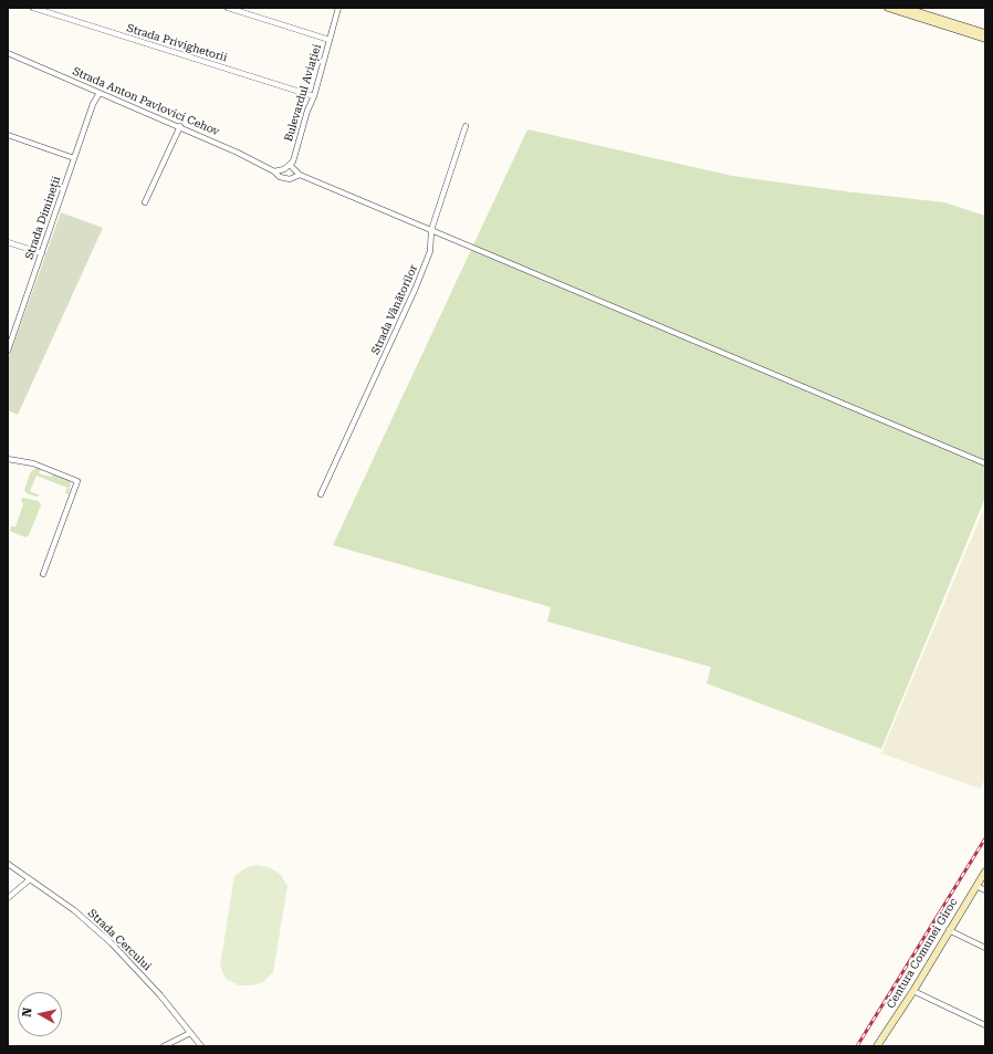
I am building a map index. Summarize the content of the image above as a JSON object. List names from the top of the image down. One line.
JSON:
{"streets":{"main road":["Centura Comunei Giroc"],"street":["Strada Privighetorii","Bulevardul Aviației","Strada Anton Pavlovici Cehov","Strada Dimineții","Strada Vânătorilor","Strada Cercului"]},"crossings":[["Strada Privighetorii","Bulevardul Aviației"],["Strada Anton Pavlovici Cehov","Strada Dimineții"]],"north":"left"}
